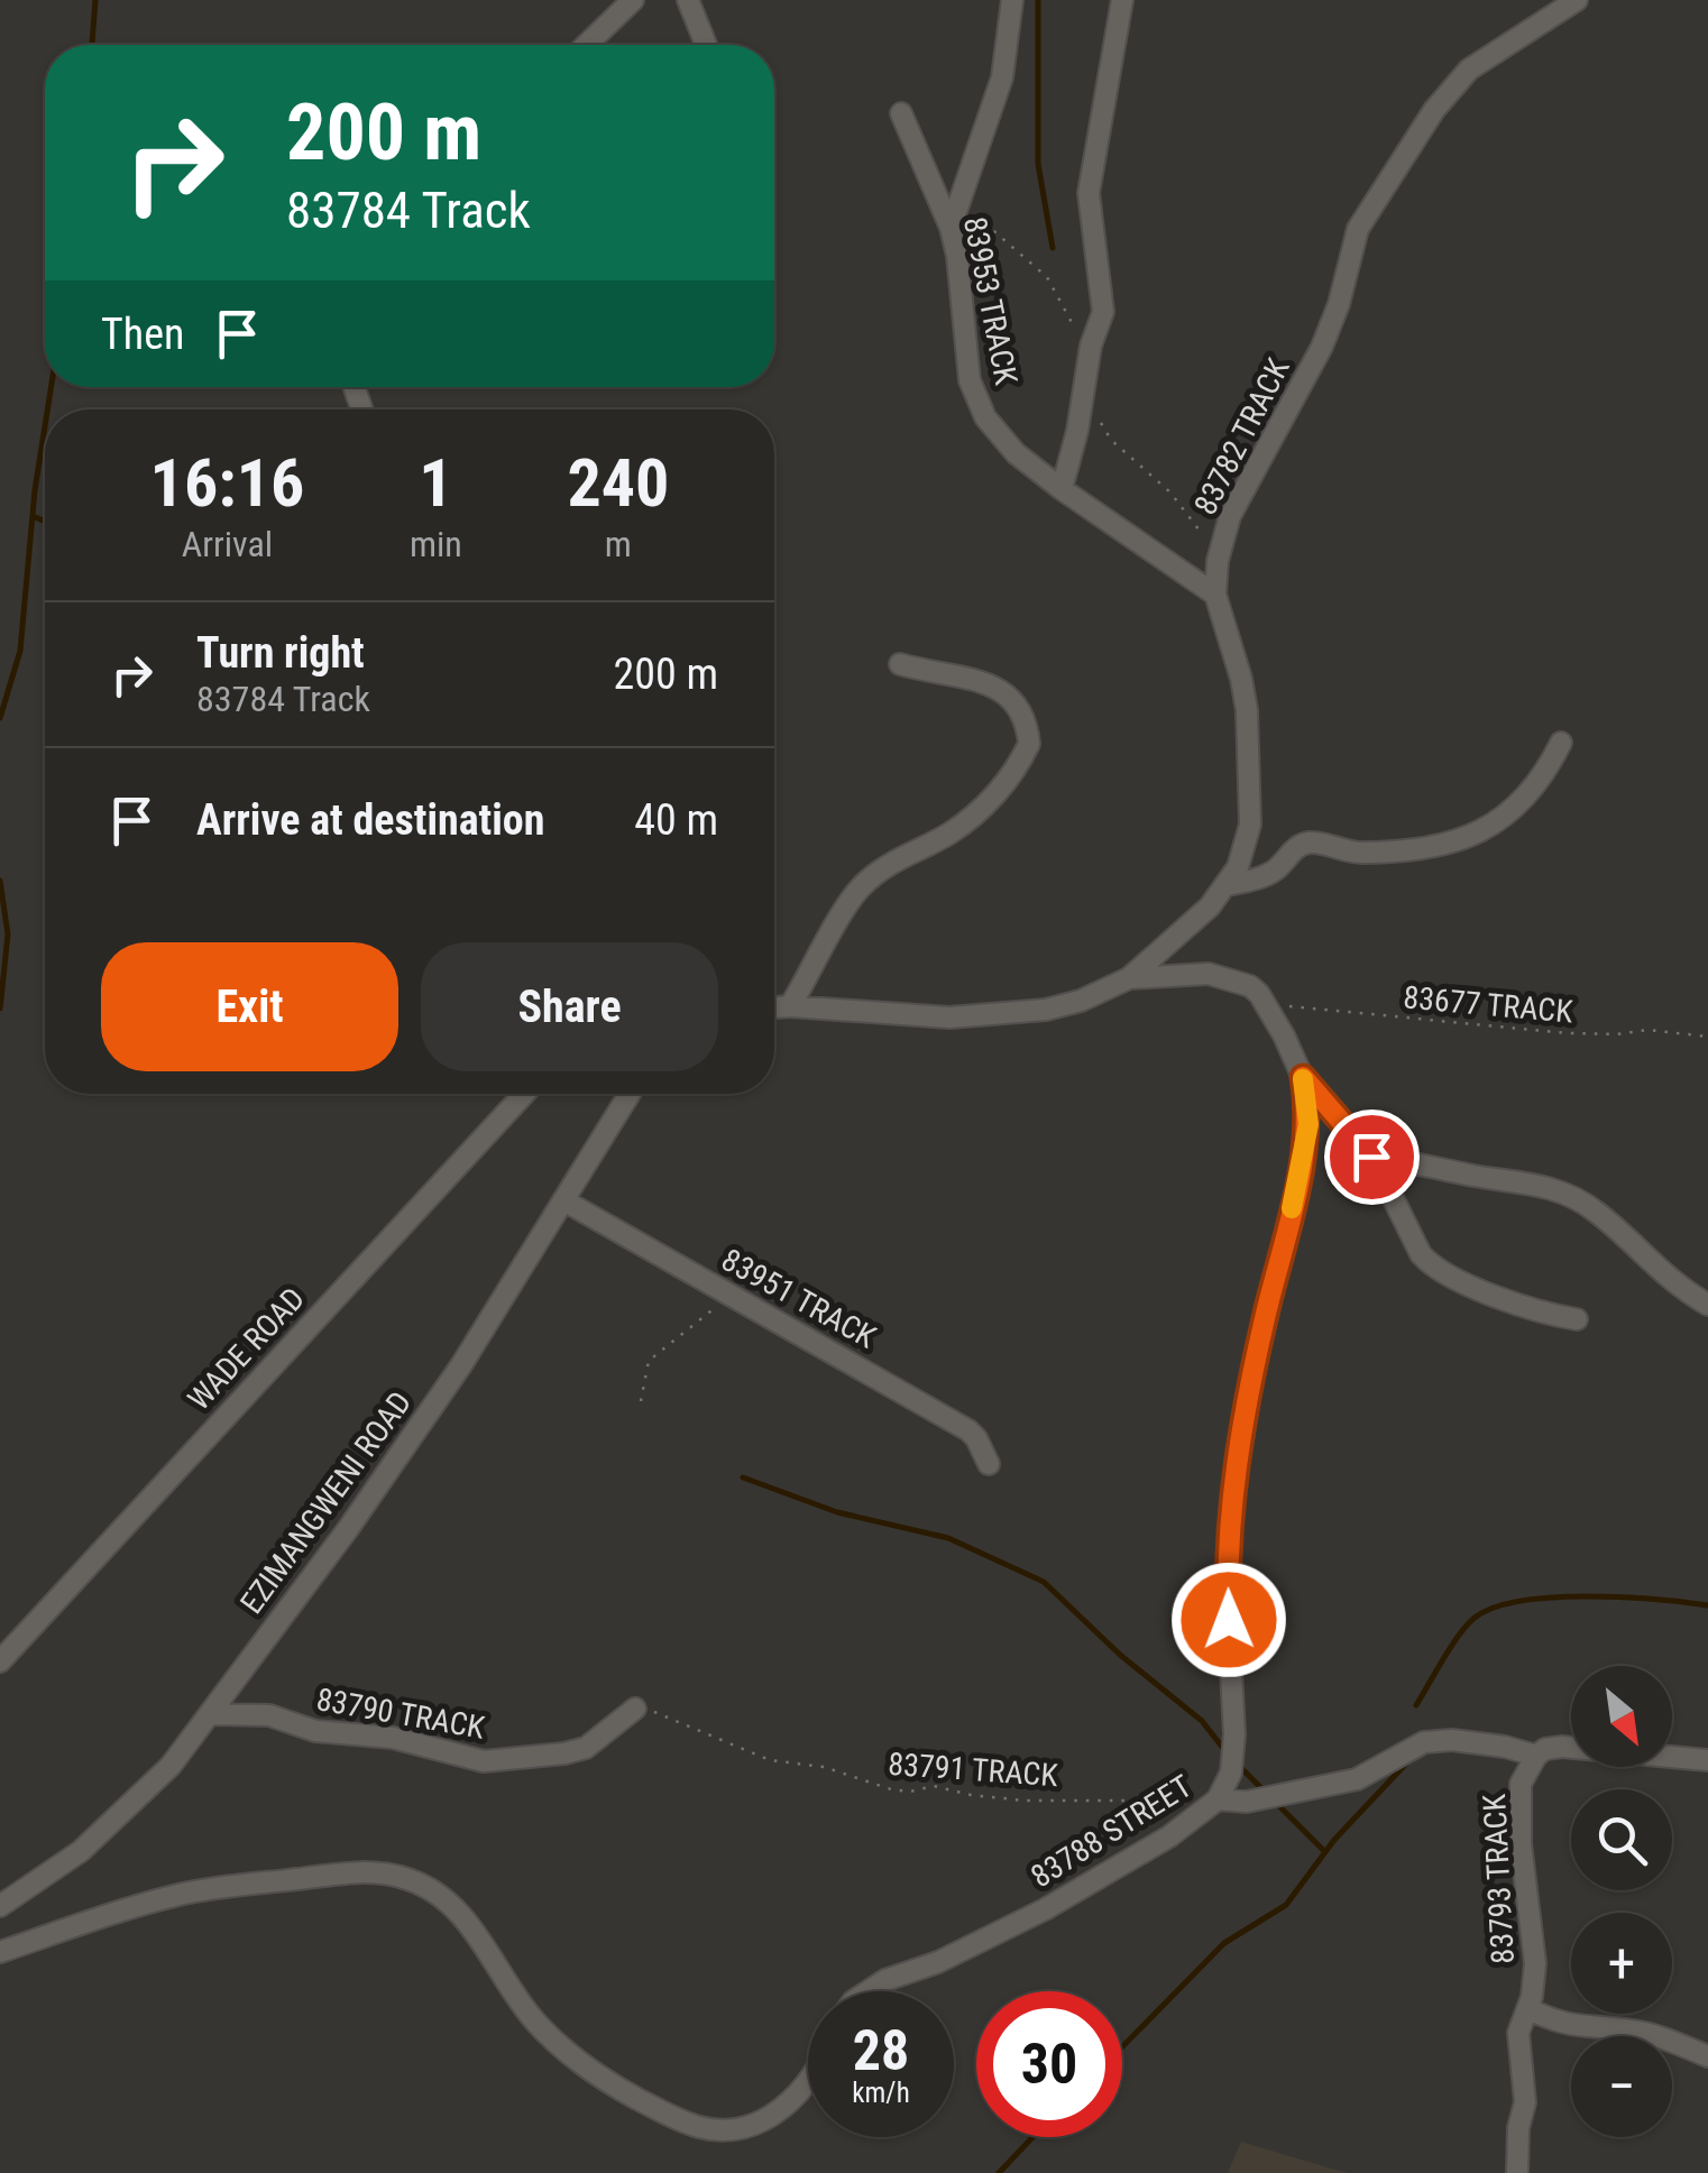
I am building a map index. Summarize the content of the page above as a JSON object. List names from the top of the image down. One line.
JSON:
{"streets":{"street":["83953 TRACK","83782 TRACK","83951 TRACK","WADE ROAD","EZIMANGWENI ROAD","83790 TRACK","83788 STREET","83793 TRACK"],"path":["83677 TRACK","83791 TRACK"]},"crossings":[["83953 TRACK","83782 TRACK"],["83782 TRACK","83788 STREET"],["83677 TRACK","83788 STREET"],["83951 TRACK","EZIMANGWENI ROAD"],["EZIMANGWENI ROAD","83790 TRACK"],["83790 TRACK","83791 TRACK"],["83791 TRACK","83788 STREET"]],"north":"bottom right","page":{"turn":["200 m","83784 Track"],"then":"Then","eta":["16:16","Arrival","1","min","240","m"],"list":[{"name":"Turn right","note":"83784 Track","value":"200 m"},{"name":"Arrive at destination","value":"40 m"}],"buttons":["Exit","Share"],"map_buttons":["+","−"],"speed":"28 km/h","limit":"30"}}
